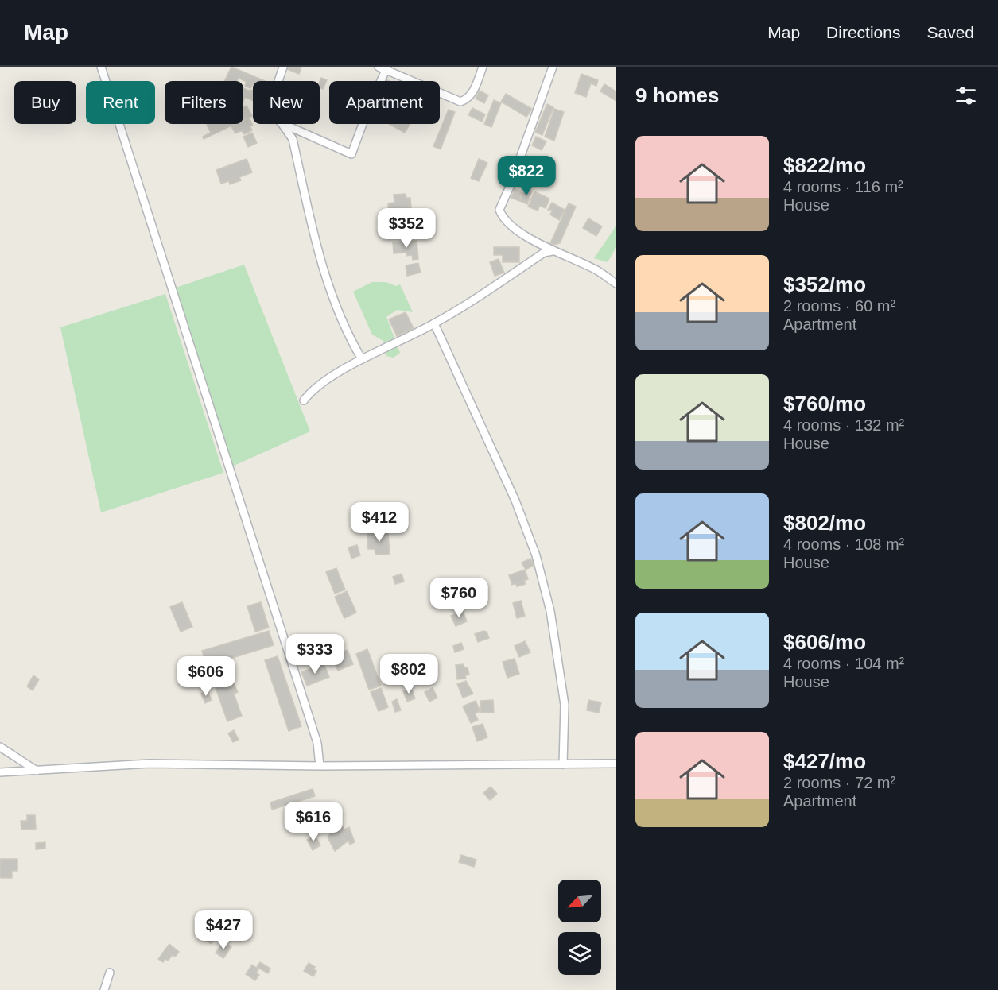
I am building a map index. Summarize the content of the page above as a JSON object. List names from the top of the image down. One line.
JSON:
{"north":"bottom left","page":{"header":"Map","nav":["Map","Directions","Saved"],"heading":"9 homes","chip":["Buy","Rent","Filters","New","Apartment"],"list":[{"name":"$822/mo","note":"4 rooms · 116 m² · House"},{"name":"$352/mo","note":"2 rooms · 60 m² · Apartment"},{"name":"$760/mo","note":"4 rooms · 132 m² · House"},{"name":"$802/mo","note":"4 rooms · 108 m² · House"},{"name":"$606/mo","note":"4 rooms · 104 m² · House"},{"name":"$427/mo","note":"2 rooms · 72 m² · Apartment"}],"price":["$822","$352","$412","$760","$333","$802","$606","$616","$427"]}}
